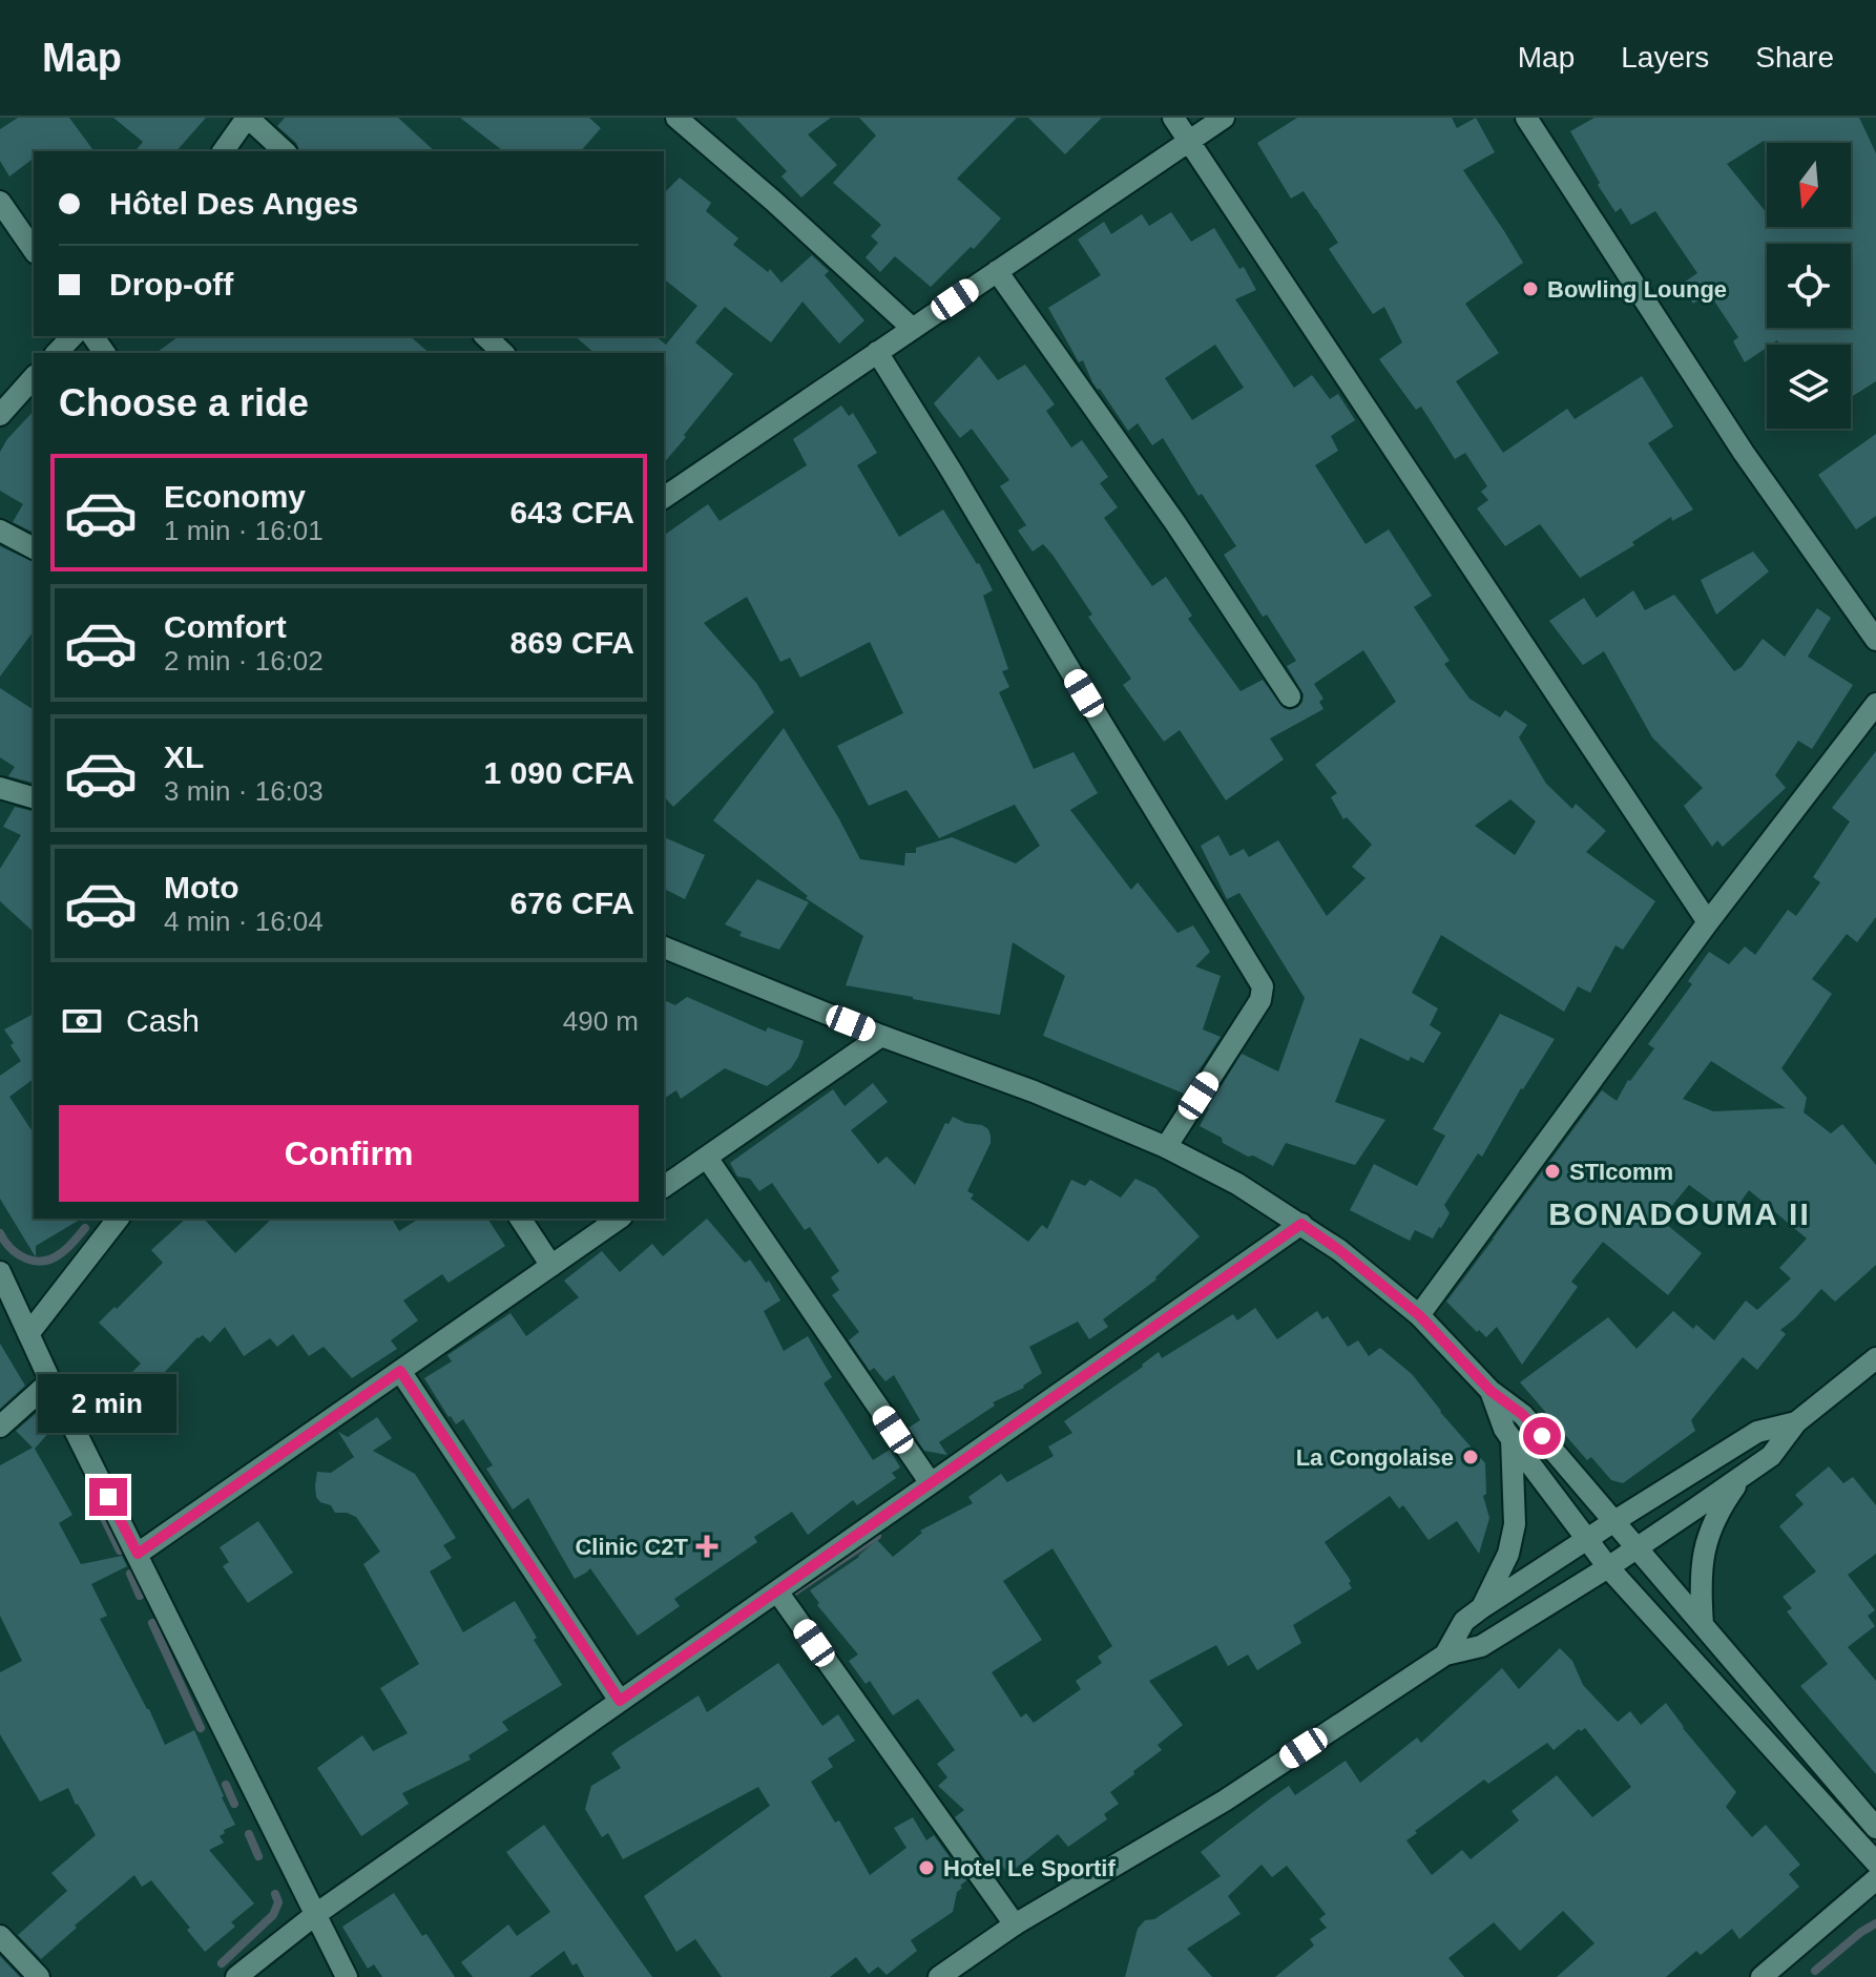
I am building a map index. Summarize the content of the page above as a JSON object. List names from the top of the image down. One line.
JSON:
{"districts":["BONADOUMA II"],"places":{"other":["Bowling Lounge","STIcomm","La Congolaise","Hotel Le Sportif"],"health":["Clinic C2T"]},"north":"bottom","page":{"header":"Map","nav":["Map","Layers","Share"],"banner":["Hôtel Des Anges","Drop-off"],"heading":"Choose a ride","list":[{"name":"Economy","note":"1 min · 16:01","value":"643 CFA"},{"name":"Comfort","note":"2 min · 16:02","value":"869 CFA"},{"name":"XL","note":"3 min · 16:03","value":"1 090 CFA"},{"name":"Moto","note":"4 min · 16:04","value":"676 CFA"}],"pay":["Cash","490 m"],"buttons":"Confirm","bubble":"2 min"}}
